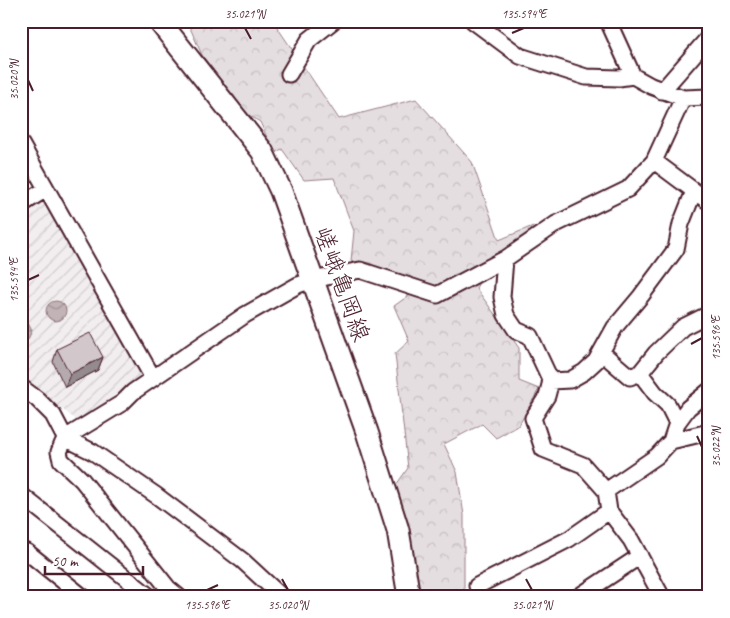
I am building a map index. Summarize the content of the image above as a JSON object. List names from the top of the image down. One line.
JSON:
{"streets":{"main road":["嵯峨亀岡線"]},"scale_bar":"50 m","coordinates":["35.021°N","135.594°E","35.020°N","135.596°E","35.022°N"]}
